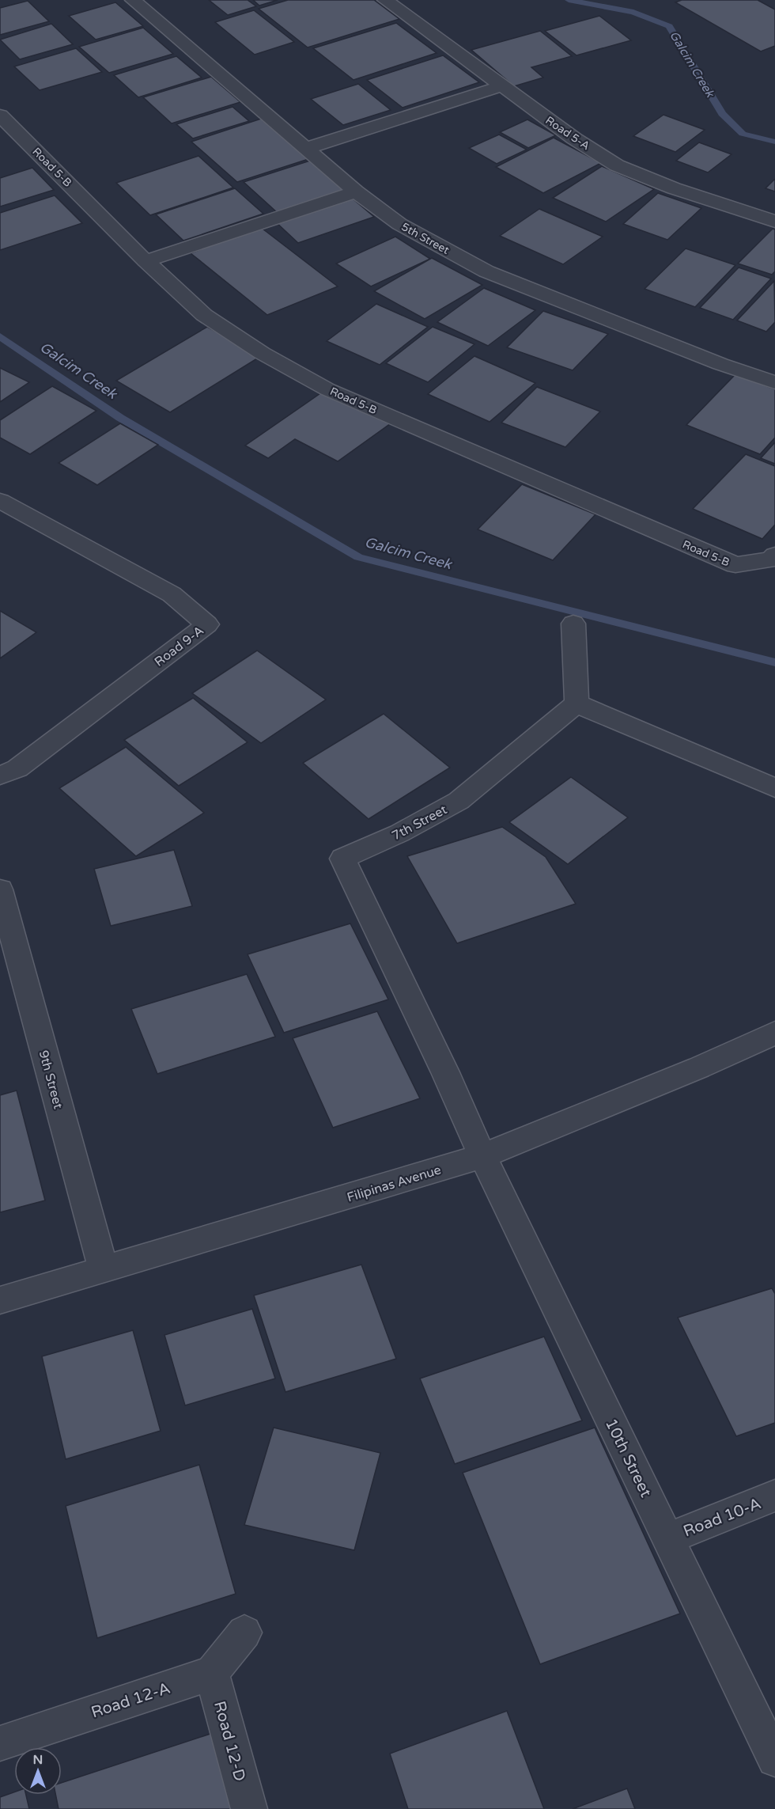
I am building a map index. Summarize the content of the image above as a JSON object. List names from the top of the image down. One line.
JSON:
{"streets":{"street":["Road 5-A","Road 5-B","5th Street","Road 9-A","7th Street","9th Street","Filipinas Avenue","10th Street","Road 10-A","Road 12-A","Road 12-D"]},"crossings":[["7th Street","Filipinas Avenue"],["7th Street","10th Street"],["9th Street","Filipinas Avenue"],["Filipinas Avenue","10th Street"],["10th Street","Road 10-A"],["Road 12-A","Road 12-D"]],"water":["Galcim Creek"],"north":"top"}
